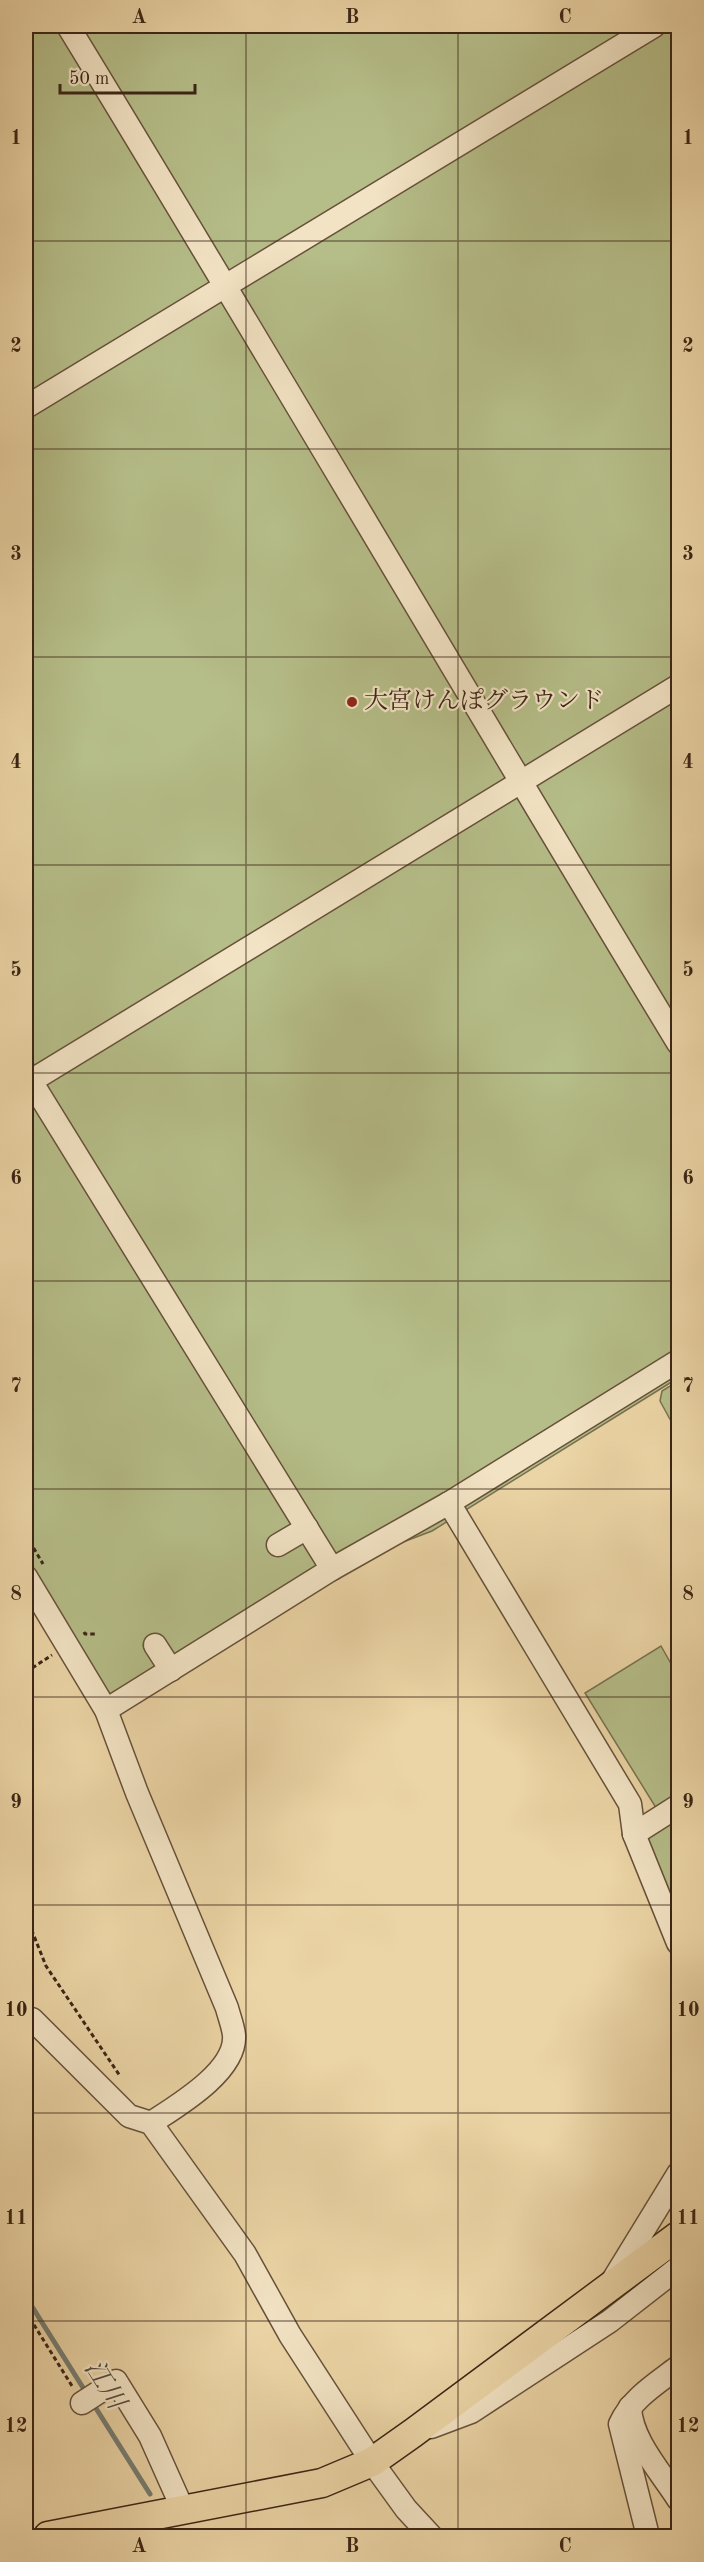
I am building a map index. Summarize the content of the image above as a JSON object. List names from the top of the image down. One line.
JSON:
{"water":["江川"],"places":["大宮けんぽグラウンド"],"scale_bar":"50 m","grid":{"columns":["A","B","C"],"rows":["1","2","3","4","5","6","7","8","9","10","11","12"]}}
